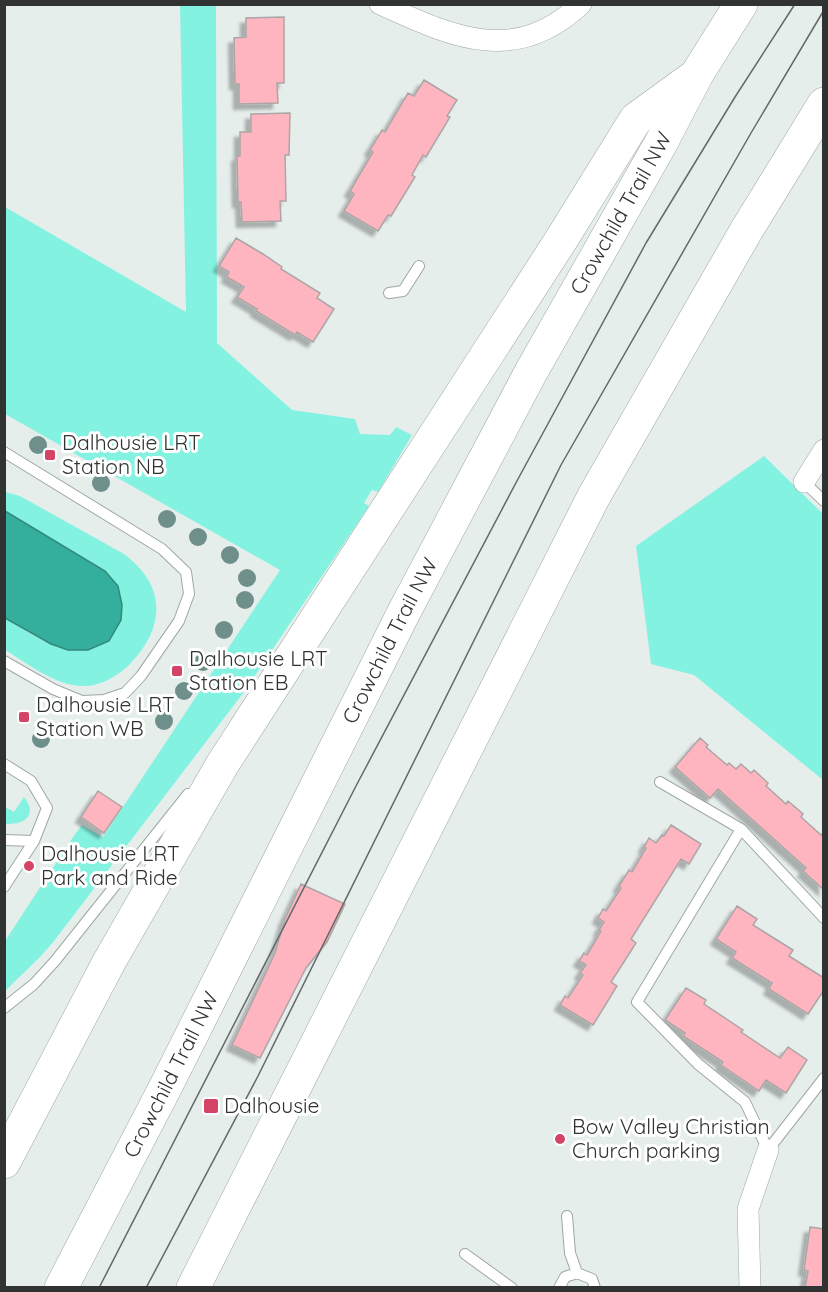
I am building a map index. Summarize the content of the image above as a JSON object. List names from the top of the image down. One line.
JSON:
{"streets":{"highway":["Crowchild Trail NW"]},"places":{"transit":["Dalhousie LRT Station NB","Dalhousie LRT Station EB","Dalhousie LRT Station WB","Dalhousie"],"other":["Dalhousie LRT Park and Ride","Bow Valley Christian Church parking"]}}
